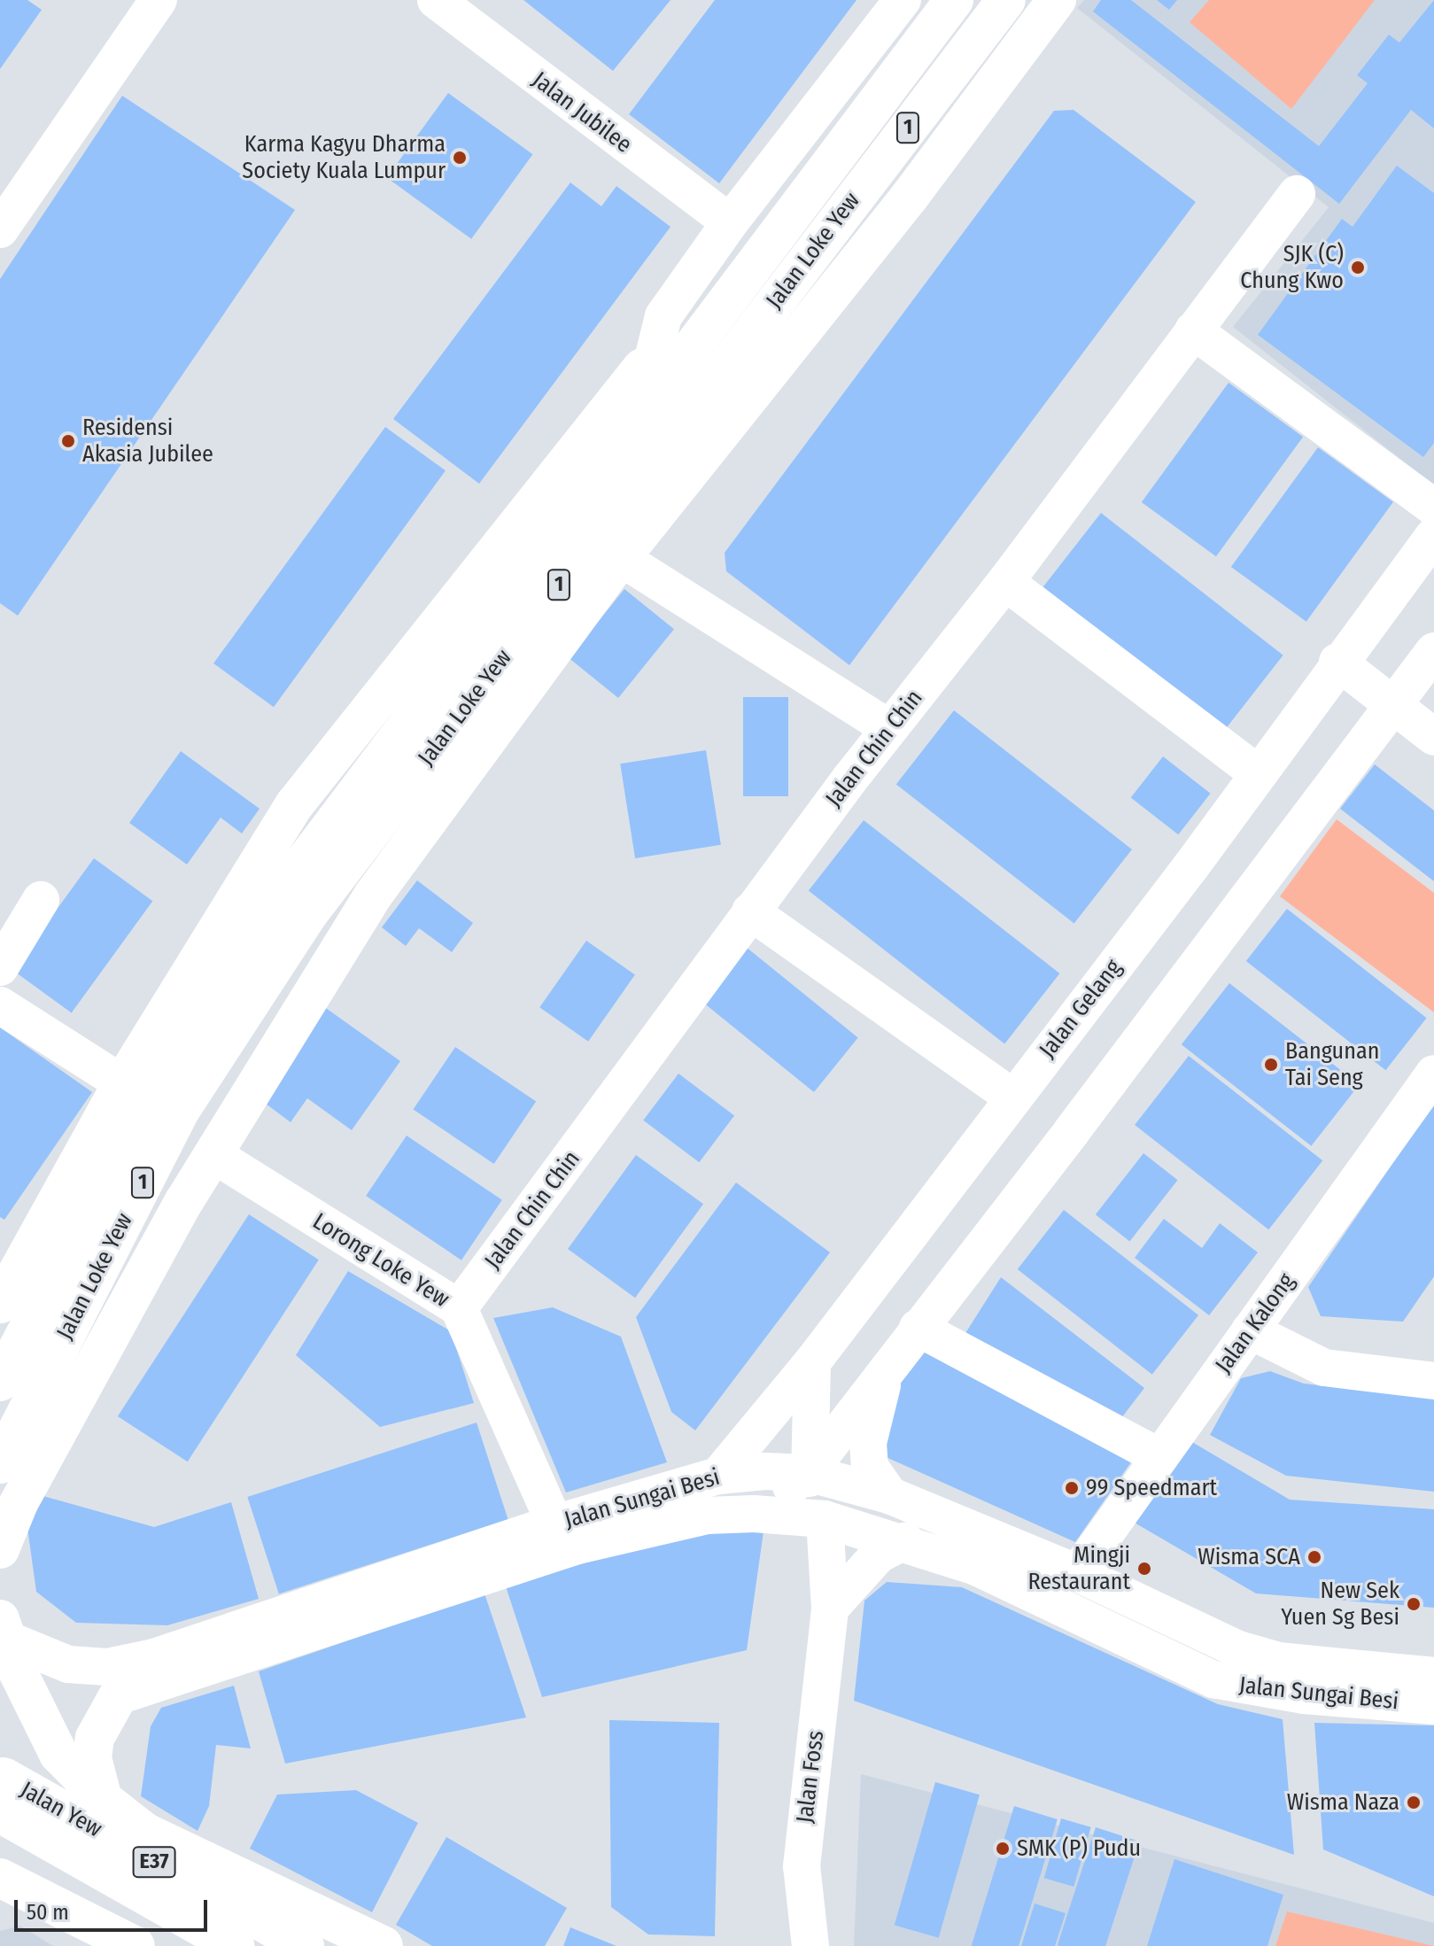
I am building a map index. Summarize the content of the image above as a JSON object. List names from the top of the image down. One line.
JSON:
{"streets":{"main road":["1","Jalan Loke Yew","Jalan Yew","E37"],"street":["Jalan Jubilee","Jalan Chin Chin","Jalan Gelang","Lorong Loke Yew","Jalan Kalong","Jalan Sungai Besi","Jalan Foss"]},"crossings":[["Jalan Chin Chin","Lorong Loke Yew"],["Jalan Gelang","Jalan Sungai Besi"],["Lorong Loke Yew","Jalan Sungai Besi"],["Jalan Kalong","Jalan Sungai Besi"],["Jalan Sungai Besi","Jalan Foss"]],"places":["Karma Kagyu Dharma Society Kuala Lumpur","SJK (C) Chung Kwo","Residensi Akasia Jubilee","Bangunan Tai Seng","99 Speedmart","Wisma SCA","Mingji Restaurant","New Sek Yuen Sg Besi","Wisma Naza","SMK (P) Pudu"],"scale_bar":"50 m"}
